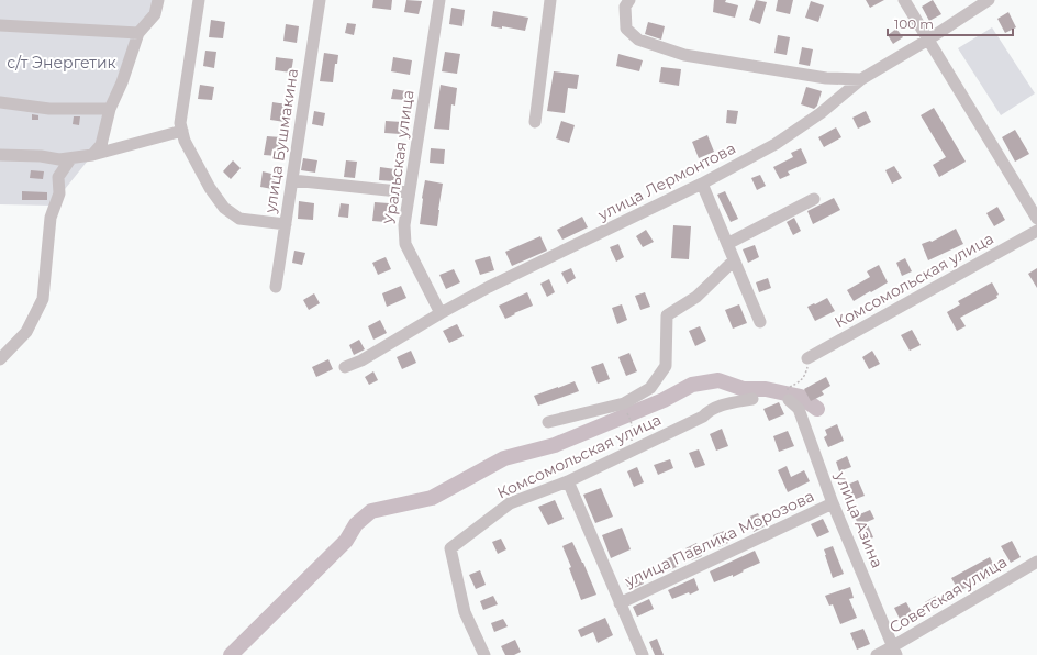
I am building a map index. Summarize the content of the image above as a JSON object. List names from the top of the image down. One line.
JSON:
{"streets":{"street":["улица Бушмакина","Уральская улица","улица Лермонтова","Комсомольская улица","улица Азина","улица Павлика Морозова","Советская улица"]},"crossings":[["Уральская улица","улица Лермонтова"],["улица Азина","улица Павлика Морозова"],["улица Азина","Советская улица"]],"parks":["с/т Энергетик"],"scale_bar":"100 m"}
